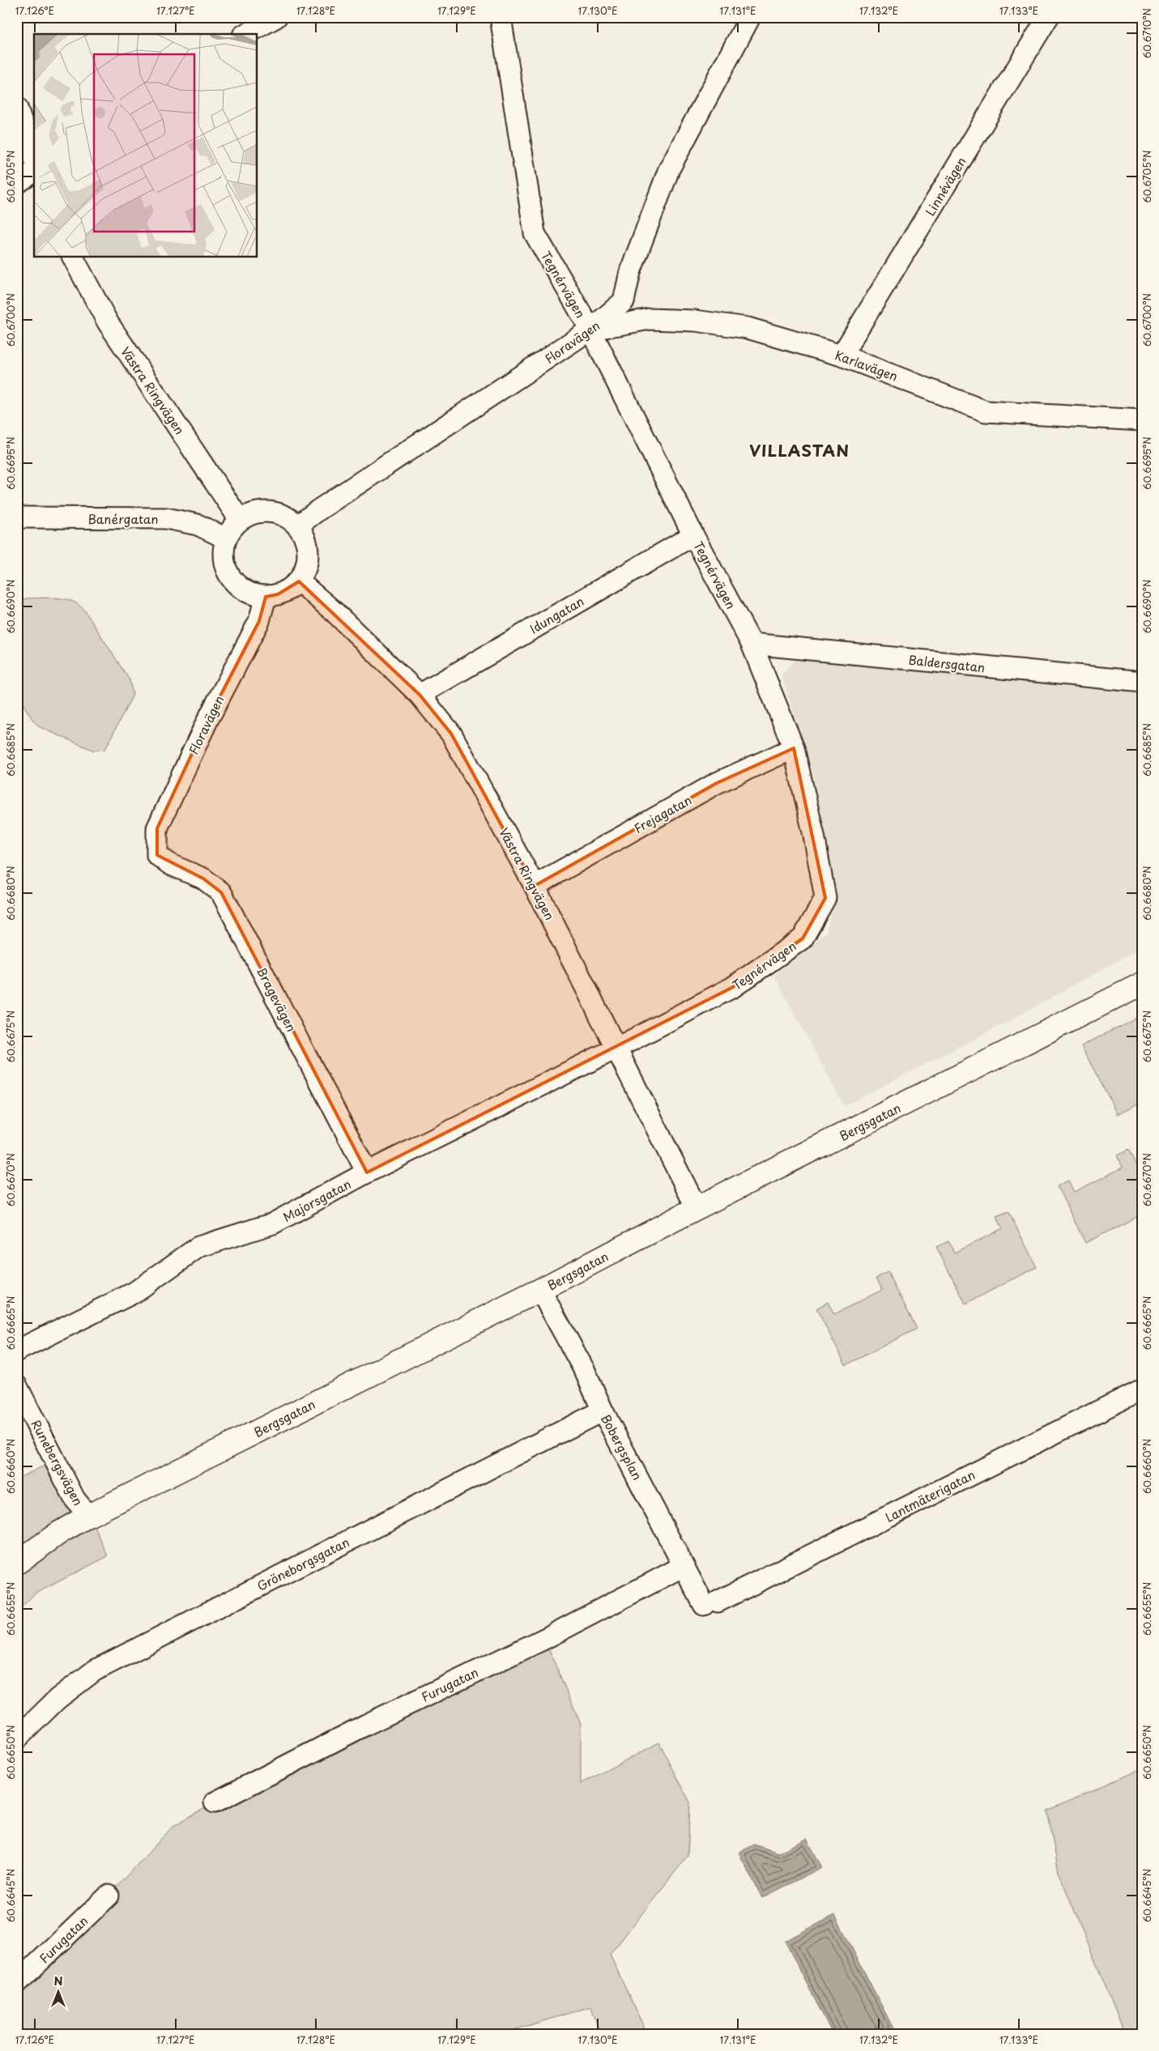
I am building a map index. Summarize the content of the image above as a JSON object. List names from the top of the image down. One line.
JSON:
{"streets":{"street":["Linnévägen","Tegnérvägen","Floravägen","Karlavägen","Västra Ringvägen","Banérgatan","Idungatan","Baldersgatan","Frejagatan","Bragevägen","Bergsgatan","Majorsgatan","Bobergsplan","Runebergsvägen","Lantmäterigatan","Gröneborgsgatan","Furugatan"]},"crossings":[["Linnévägen","Karlavägen"],["Tegnérvägen","Floravägen"],["Tegnérvägen","Karlavägen"],["Tegnérvägen","Västra Ringvägen"],["Tegnérvägen","Idungatan"],["Tegnérvägen","Baldersgatan"],["Tegnérvägen","Frejagatan"],["Tegnérvägen","Majorsgatan"],["Floravägen","Karlavägen"],["Floravägen","Västra Ringvägen"],["Floravägen","Banérgatan"],["Floravägen","Bragevägen"],["Västra Ringvägen","Banérgatan"],["Västra Ringvägen","Idungatan"],["Västra Ringvägen","Frejagatan"],["Västra Ringvägen","Bergsgatan"],["Västra Ringvägen","Majorsgatan"],["Bragevägen","Majorsgatan"],["Bergsgatan","Bobergsplan"],["Bergsgatan","Runebergsvägen"],["Bobergsplan","Lantmäterigatan"],["Bobergsplan","Gröneborgsgatan"],["Bobergsplan","Furugatan"]],"districts":["VILLASTAN"],"north":"top","coordinates":["17.126°E","17.127°E","17.128°E","17.129°E","17.130°E","17.131°E","17.132°E","17.133°E","60.6710°N","60.6705°N","60.6700°N","60.6695°N","60.6690°N","60.6685°N","60.6680°N","60.6675°N","60.6670°N","60.6665°N","60.6660°N","60.6655°N","60.6650°N","60.6645°N"]}
